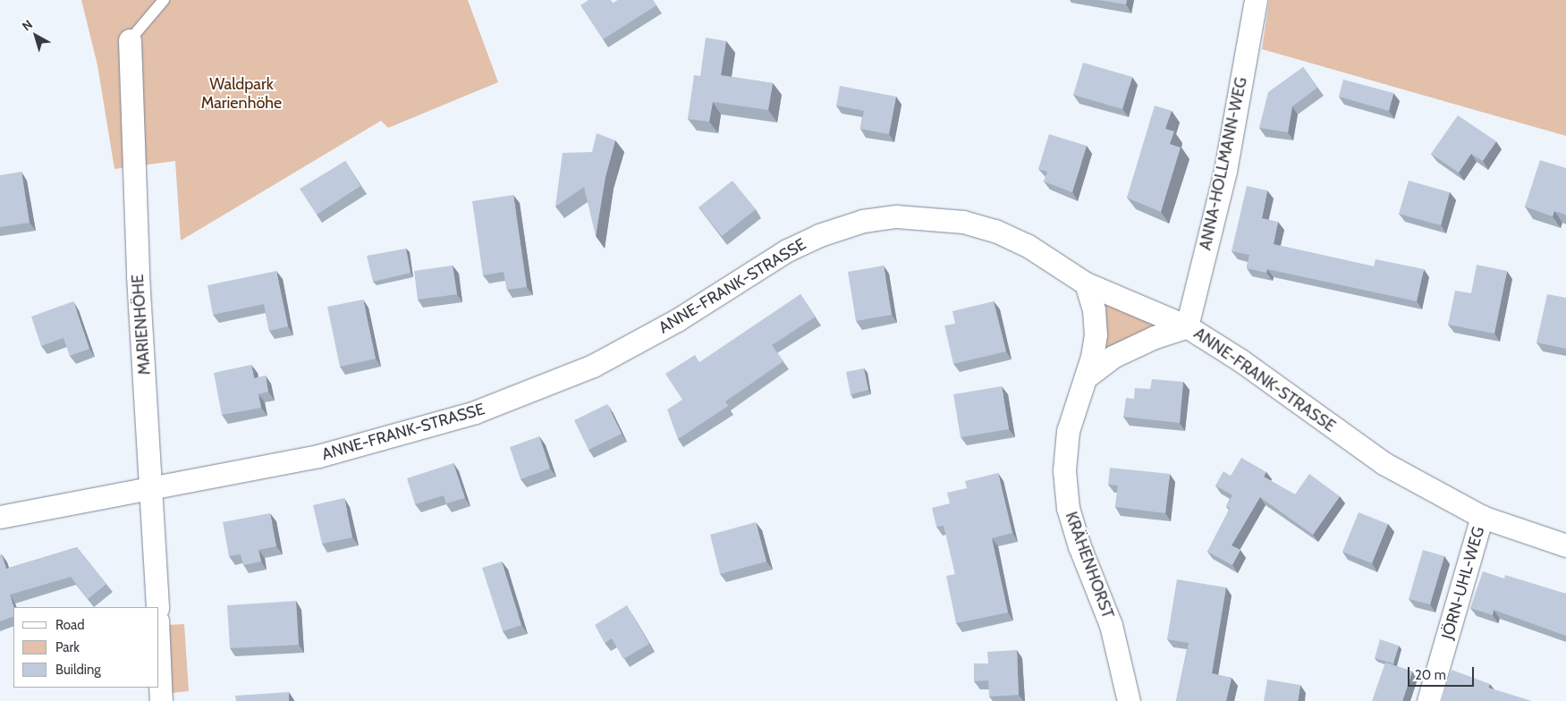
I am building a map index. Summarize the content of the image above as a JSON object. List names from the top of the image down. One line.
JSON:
{"streets":{"street":["ANNA-HOLLMANN-WEG","ANNE-FRANK-STRASSE","MARIENHÖHE","KRÄHENHORST","JÖRN-UHL-WEG"]},"crossings":[["ANNA-HOLLMANN-WEG","ANNE-FRANK-STRASSE"],["ANNE-FRANK-STRASSE","MARIENHÖHE"],["ANNE-FRANK-STRASSE","KRÄHENHORST"],["ANNE-FRANK-STRASSE","JÖRN-UHL-WEG"]],"parks":["Waldpark Marienhöhe"],"legend":["Road","Park","Building"],"scale_bar":"20 m","north":"top left"}
